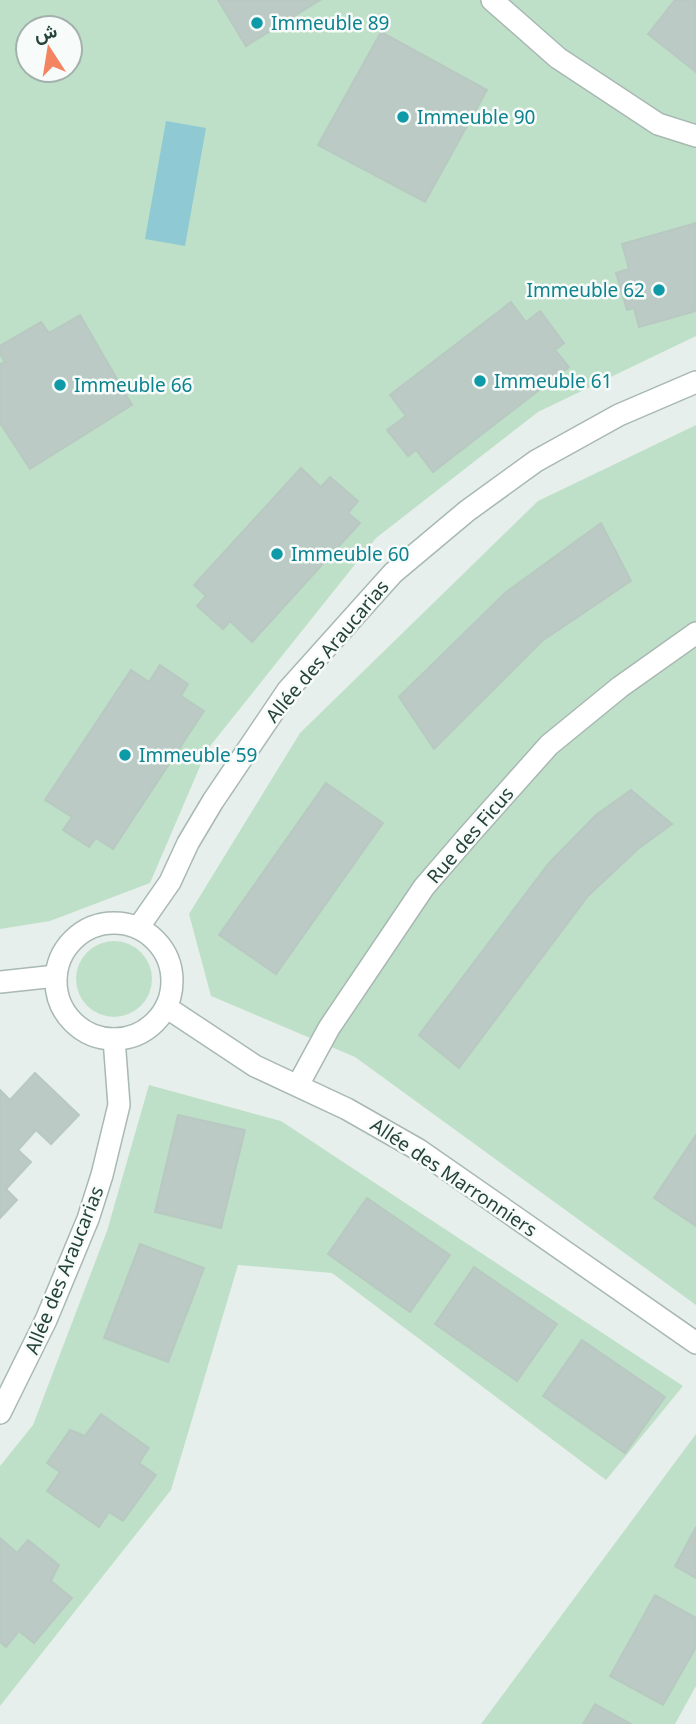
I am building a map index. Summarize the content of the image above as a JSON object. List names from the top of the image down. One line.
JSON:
{"streets":{"street":["Allée des Araucarias","Rue des Ficus","Allée des Marronniers"]},"crossings":[["Allée des Araucarias","Allée des Marronniers"],["Rue des Ficus","Allée des Marronniers"]],"places":["Immeuble 89","Immeuble 90","Immeuble 62","Immeuble 61","Immeuble 66","Immeuble 60","Immeuble 59"],"north":"top"}
